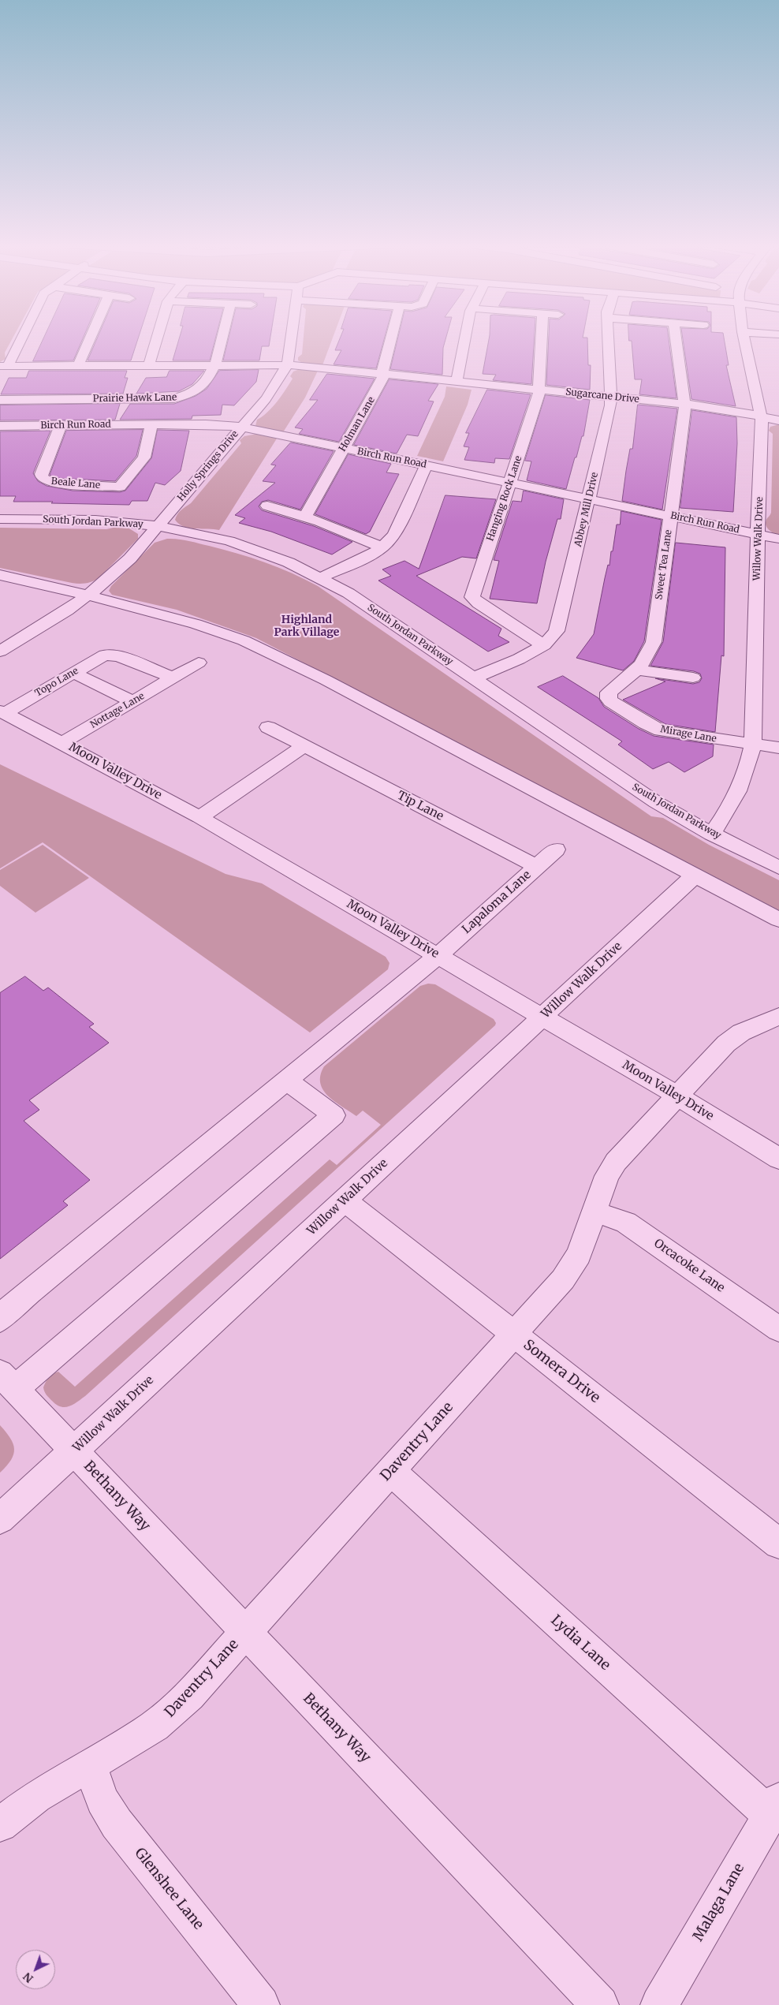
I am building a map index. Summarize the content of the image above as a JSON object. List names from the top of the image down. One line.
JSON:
{"streets":{"street":["Sugarcane Drive","Prairie Hawk Lane","Holman Lane","Birch Run Road","Holly Springs Drive","Beale Lane","Hanging Rock Lane","Abbey Mill Drive","South Jordan Parkway","Willow Walk Drive","Sweet Tea Lane","Topo Lane","Nottage Lane","Mirage Lane","Moon Valley Drive","Tip Lane","Lapaloma Lane","Orcacoke Lane","Somera Drive","Daventry Lane","Bethany Way","Lydia Lane","Glenshee Lane","Malaga Lane"]},"crossings":[["Sugarcane Drive","Prairie Hawk Lane"],["Sugarcane Drive","Holman Lane"],["Sugarcane Drive","Holly Springs Drive"],["Sugarcane Drive","Hanging Rock Lane"],["Sugarcane Drive","Abbey Mill Drive"],["Sugarcane Drive","Willow Walk Drive"],["Sugarcane Drive","Sweet Tea Lane"],["Holman Lane","Birch Run Road"],["Birch Run Road","Holly Springs Drive"],["Birch Run Road","Beale Lane"],["Birch Run Road","Hanging Rock Lane"],["Birch Run Road","Abbey Mill Drive"],["Birch Run Road","Willow Walk Drive"],["Birch Run Road","Sweet Tea Lane"],["Holly Springs Drive","South Jordan Parkway"],["Hanging Rock Lane","Abbey Mill Drive"],["Abbey Mill Drive","South Jordan Parkway"],["South Jordan Parkway","Willow Walk Drive"],["Willow Walk Drive","Mirage Lane"],["Willow Walk Drive","Moon Valley Drive"],["Willow Walk Drive","Somera Drive"],["Willow Walk Drive","Bethany Way"],["Sweet Tea Lane","Mirage Lane"],["Topo Lane","Nottage Lane"],["Topo Lane","Moon Valley Drive"],["Nottage Lane","Moon Valley Drive"],["Moon Valley Drive","Lapaloma Lane"],["Moon Valley Drive","Daventry Lane"],["Tip Lane","Lapaloma Lane"],["Orcacoke Lane","Daventry Lane"],["Somera Drive","Daventry Lane"],["Daventry Lane","Bethany Way"],["Daventry Lane","Lydia Lane"],["Daventry Lane","Glenshee Lane"],["Lydia Lane","Malaga Lane"]],"districts":["Highland Park Village"],"north":"bottom left"}
